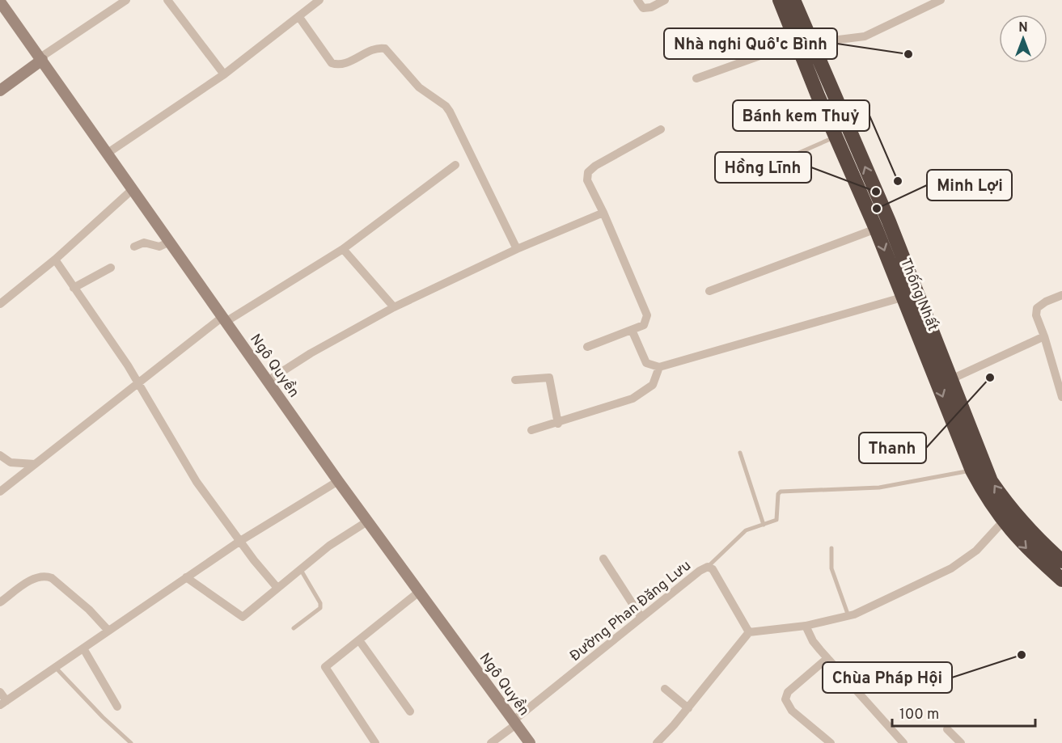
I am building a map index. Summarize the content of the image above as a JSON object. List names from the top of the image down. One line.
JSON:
{"streets":{"highway":["Thống Nhất"],"street":["Ngô Quyền","Đường Phan Đăng Lưu"]},"crossings":[["Ngô Quyền","Đường Phan Đăng Lưu"]],"places":["Nhà nghi Quô'c Bình","Bánh kem Thuỷ","Hồng Lĩnh","Minh Lợi","Thanh","Chùa Pháp Hội"],"scale_bar":"100 m","north":"top"}
